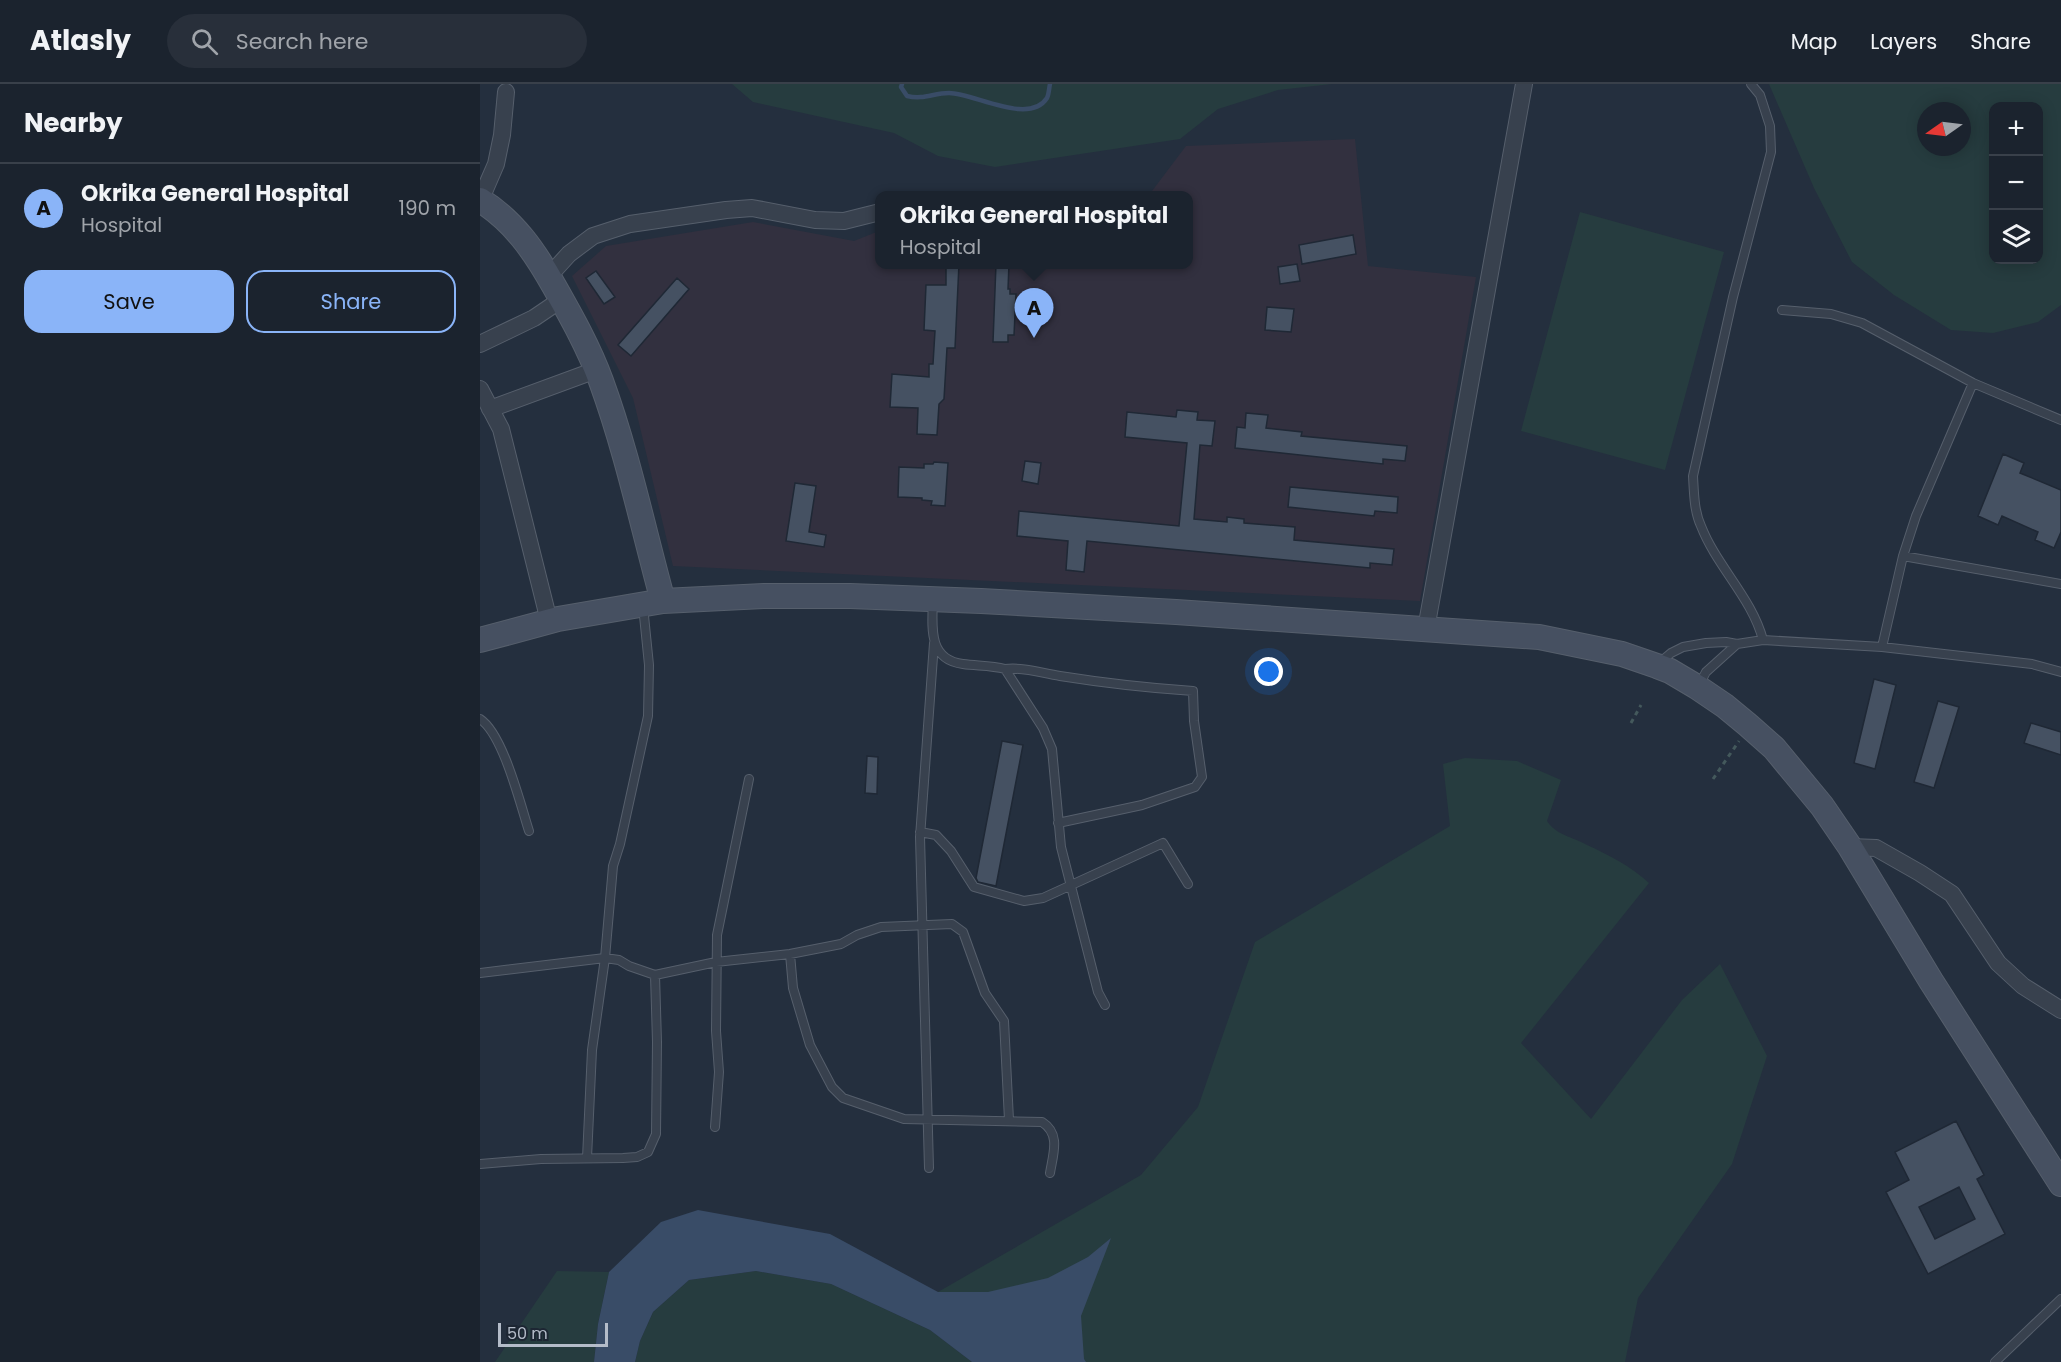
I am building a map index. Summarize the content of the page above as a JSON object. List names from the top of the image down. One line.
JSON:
{"scale_bar":"50 m","north":"left","page":{"header":"Atlasly","search":"Search here","nav":["Map","Layers","Share"],"heading":"Nearby","map_buttons":["+","−"],"list":[{"mark":"A","name":"Okrika General Hospital","note":"Hospital","value":"190 m"}],"popup":["Okrika General Hospital","Hospital"],"buttons":["Save","Share"],"pins":"A","scale":"50 m"}}
